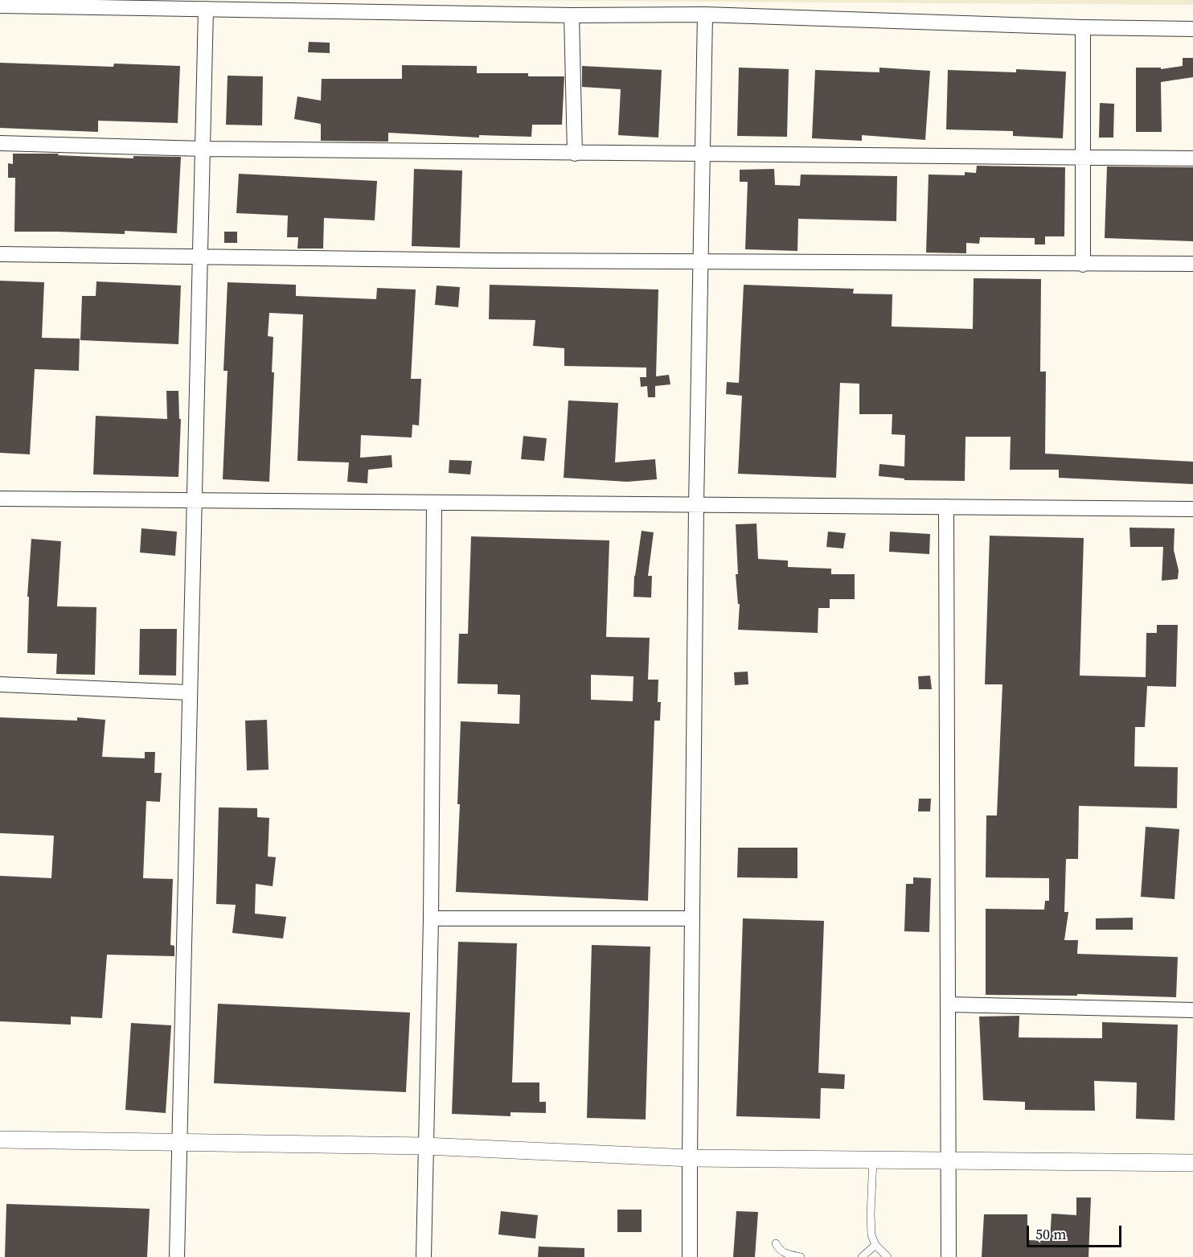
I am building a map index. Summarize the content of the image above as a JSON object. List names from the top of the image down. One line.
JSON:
{"scale_bar":"50 m"}
